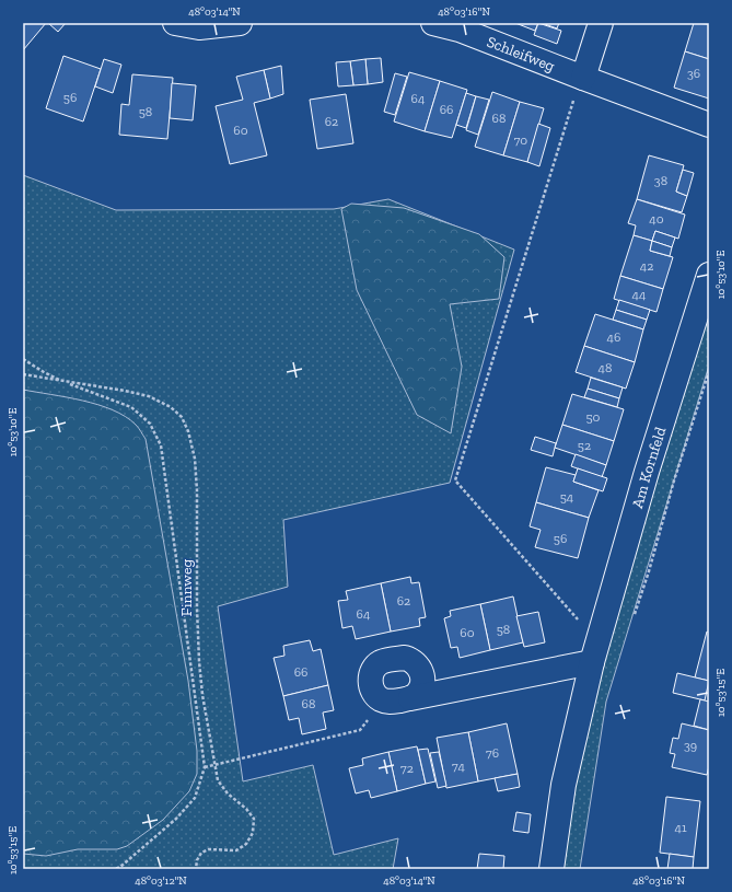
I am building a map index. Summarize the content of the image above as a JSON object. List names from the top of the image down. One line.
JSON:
{"streets":{"street":["Schleifweg","Am Kornfeld"],"path":["Finnweg"]},"house_numbers":["36","56","64","66","58","68","62","60","70","38","40","42","44","46","48","50","52","54","56","62","64","58","60","66","68","39","76","74","72","41"],"coordinates":["48°03'14\"N","48°03'16\"N","10°53'10\"E","10°53'15\"E","48°03'12\"N"]}
